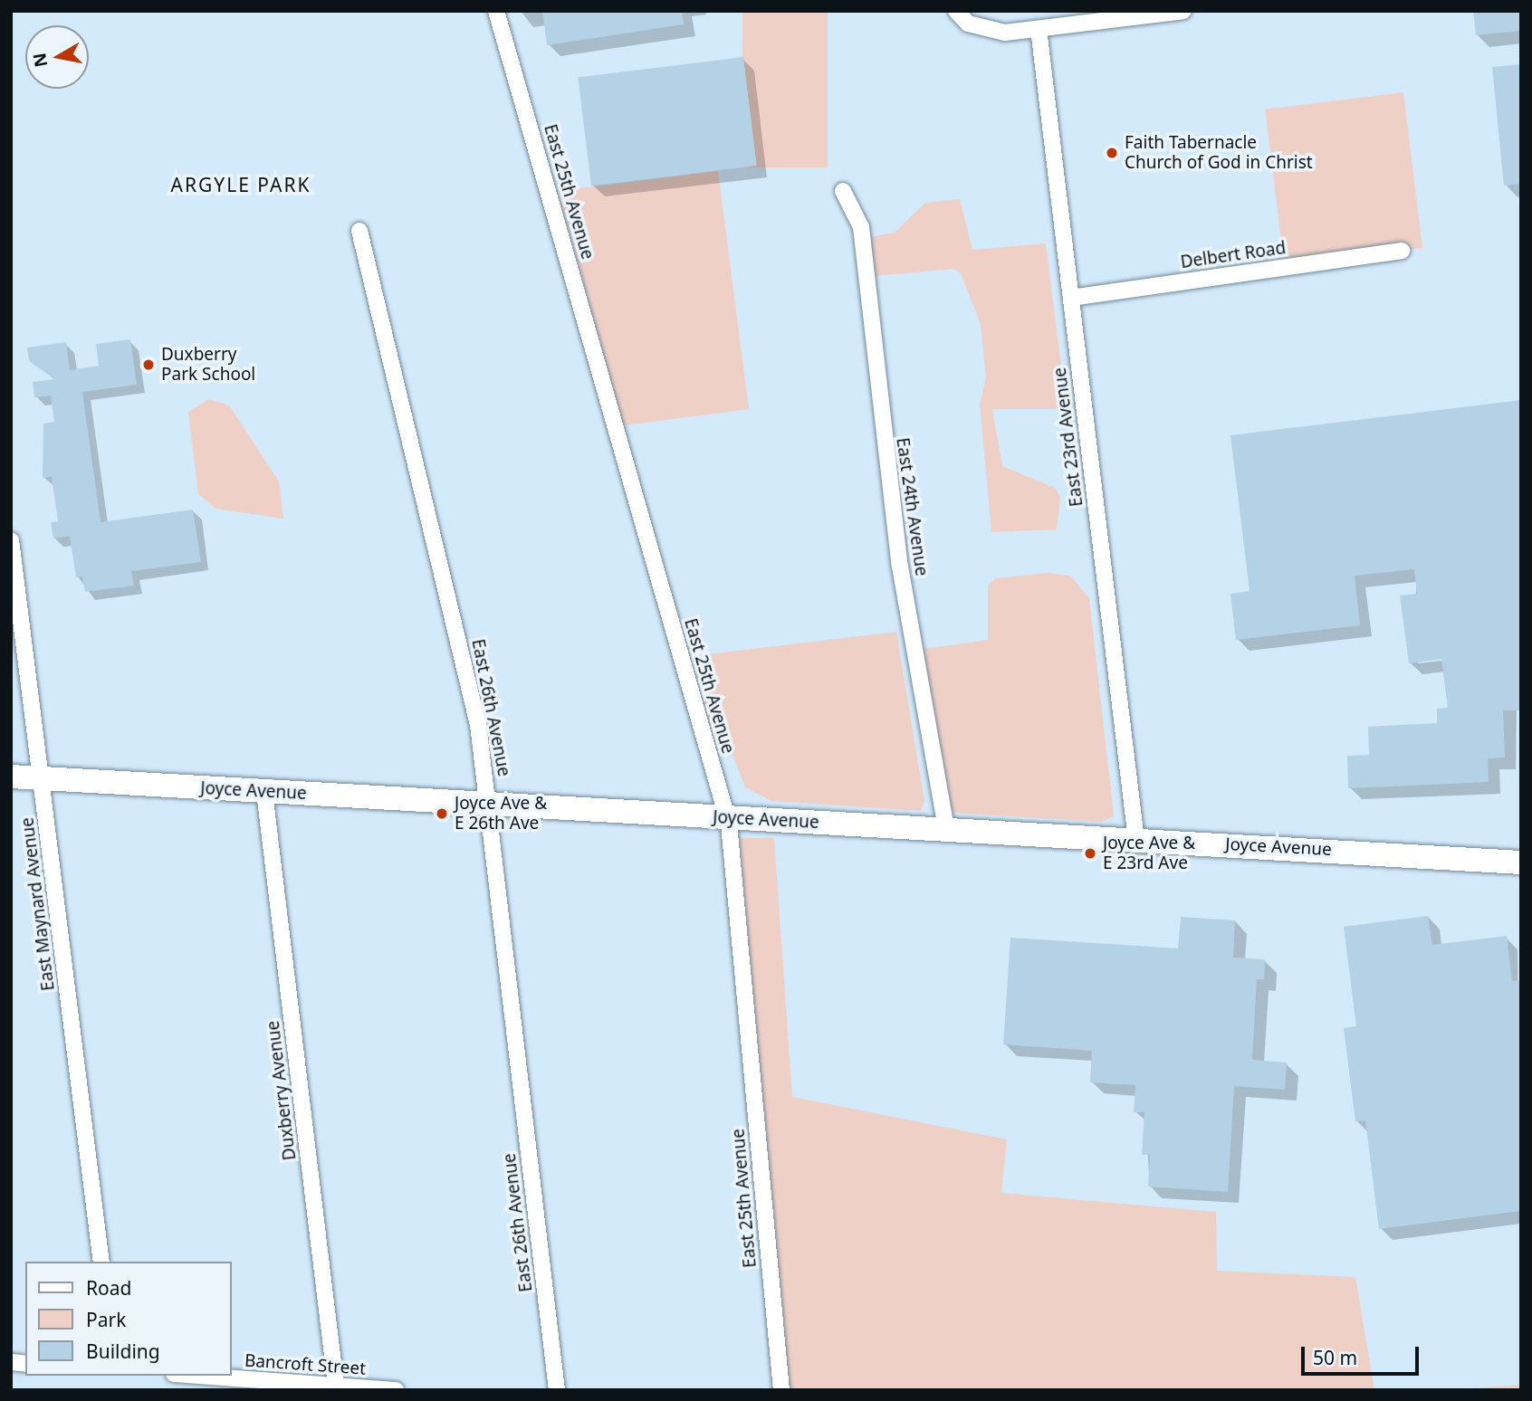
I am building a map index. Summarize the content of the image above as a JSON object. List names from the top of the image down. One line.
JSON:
{"streets":{"street":["East 25th Avenue","Delbert Road","East 23rd Avenue","East 24th Avenue","East 26th Avenue","Joyce Avenue","East Maynard Avenue","Duxberry Avenue","Bancroft Street"]},"crossings":[["East 25th Avenue","Joyce Avenue"],["Delbert Road","East 23rd Avenue"],["East 23rd Avenue","Joyce Avenue"],["East 24th Avenue","Joyce Avenue"],["East 26th Avenue","Joyce Avenue"],["Joyce Avenue","East Maynard Avenue"],["Joyce Avenue","Duxberry Avenue"],["Duxberry Avenue","Bancroft Street"]],"districts":["ARGYLE PARK"],"places":["Faith Tabernacle Church of God in Christ","Duxberry Park School","Joyce Ave & E 26th Ave","Joyce Ave & E 23rd Ave"],"legend":["Road","Park","Building"],"scale_bar":"50 m","north":"left"}
